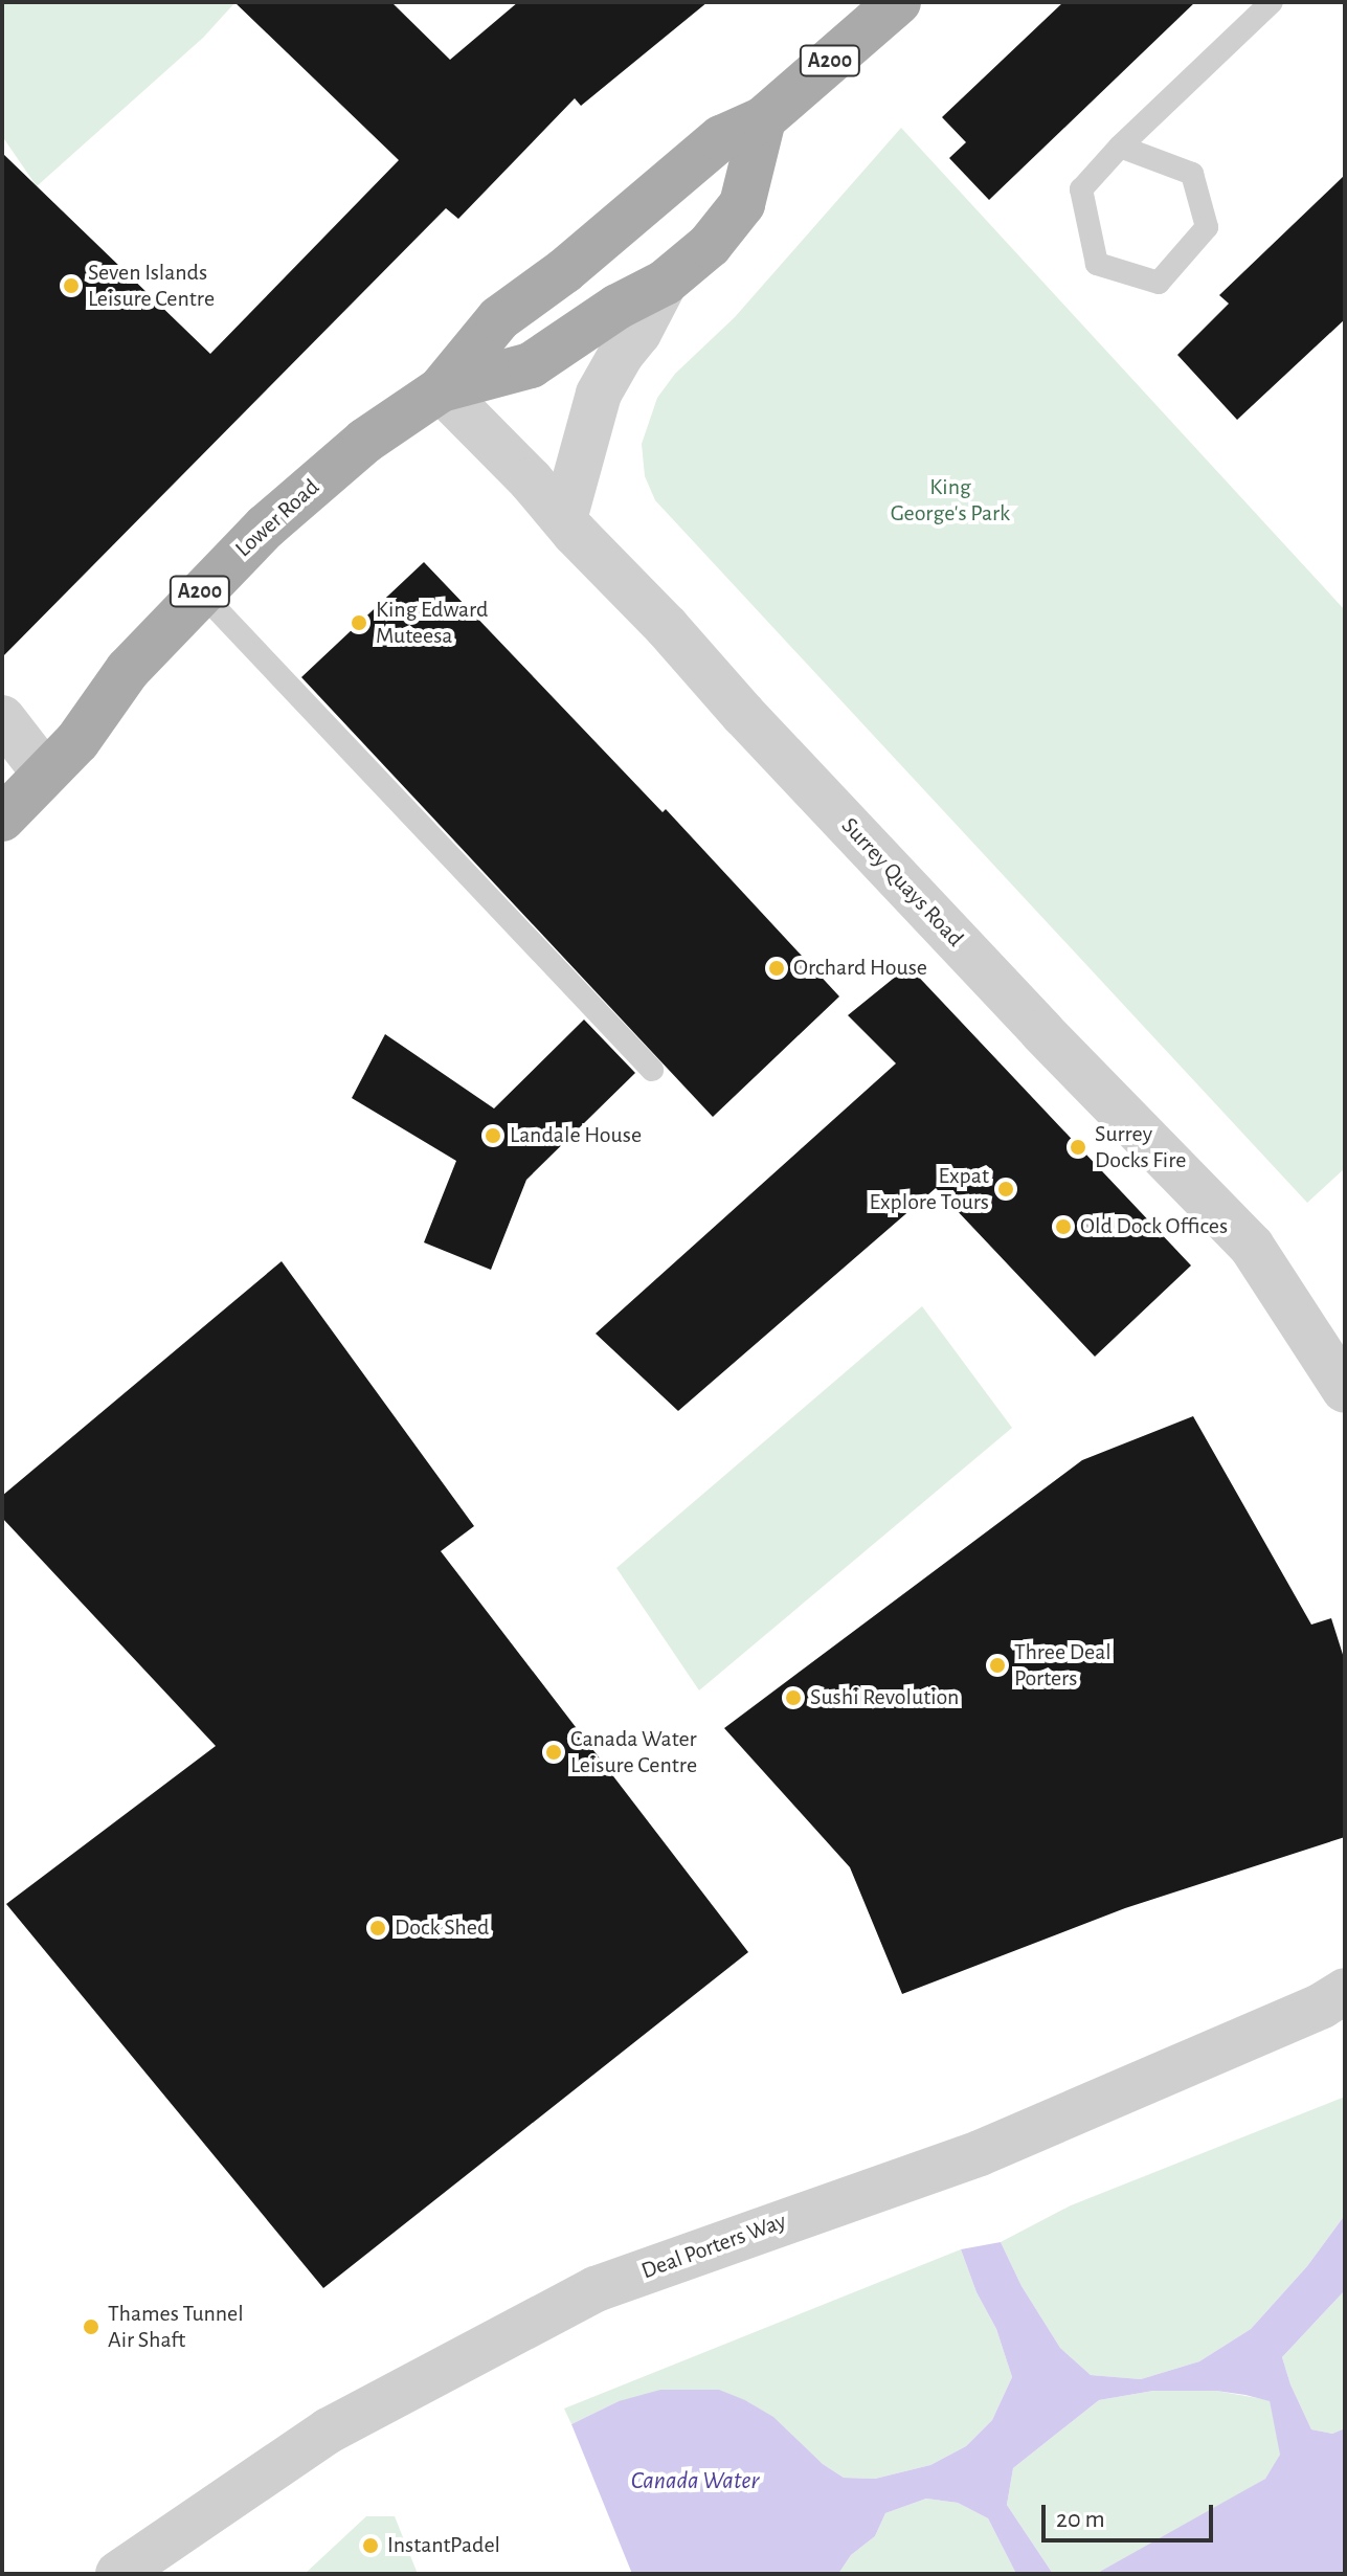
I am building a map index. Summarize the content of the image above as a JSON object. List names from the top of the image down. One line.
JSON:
{"streets":{"main road":["A200","Lower Road"],"street":["Surrey Quays Road","Deal Porters Way"]},"crossings":[["A200","Lower Road"],["A200","Surrey Quays Road"],["Lower Road","Surrey Quays Road"]],"water":["Canada Water"],"parks":["King George's Park"],"places":["Seven Islands Leisure Centre","King Edward Muteesa","Orchard House","Landale House","Surrey Docks Fire","Expat Explore Tours","Old Dock Offices","Three Deal Porters","Sushi Revolution","Canada Water Leisure Centre","Dock Shed","Thames Tunnel Air Shaft","InstantPadel"],"scale_bar":"20 m"}
